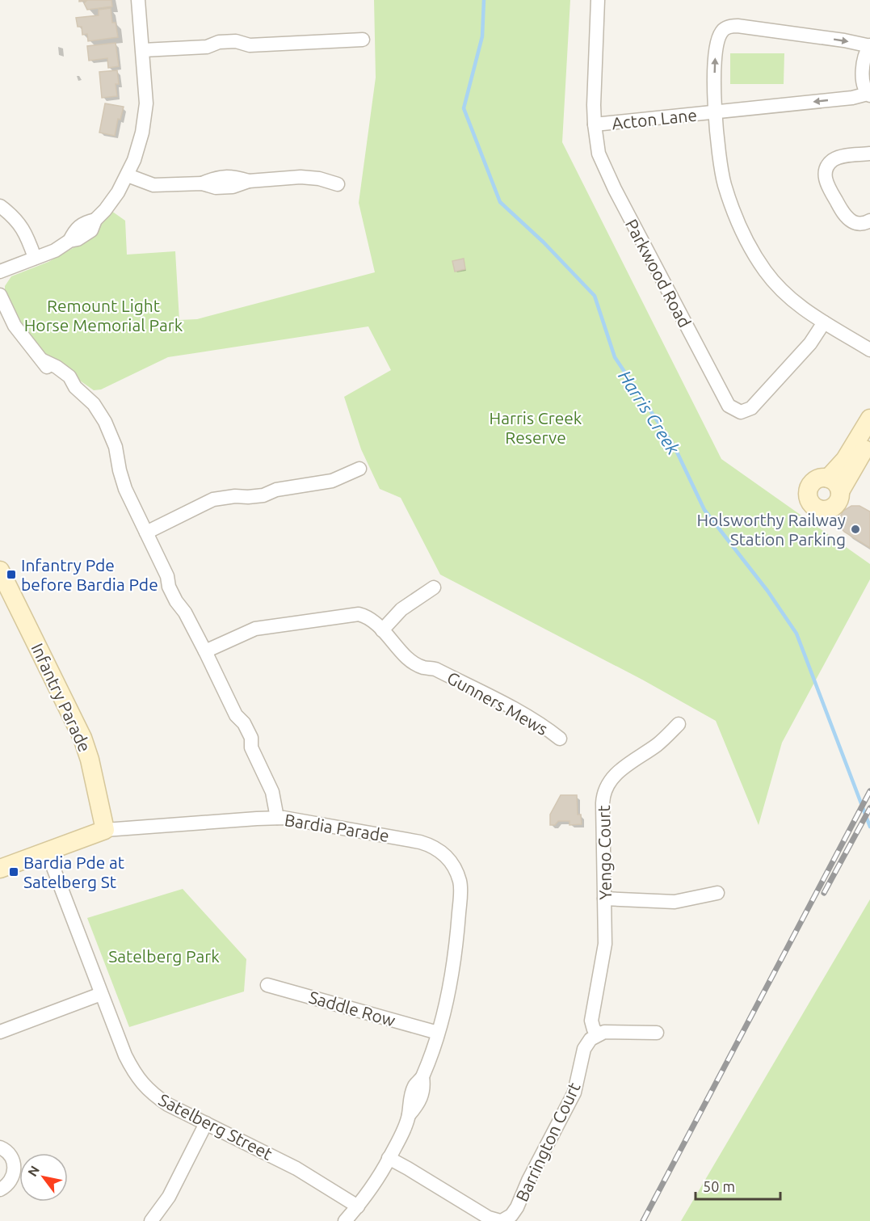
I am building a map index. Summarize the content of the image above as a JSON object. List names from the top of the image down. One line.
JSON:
{"streets":{"street":["Acton Lane","Parkwood Road","Infantry Parade","Gunners Mews","Bardia Parade","Yengo Court","Saddle Row","Satelberg Street","Barrington Court"]},"crossings":[["Acton Lane","Parkwood Road"],["Infantry Parade","Bardia Parade"],["Bardia Parade","Saddle Row"],["Bardia Parade","Satelberg Street"],["Bardia Parade","Barrington Court"],["Yengo Court","Barrington Court"]],"one_way":["Acton Lane"],"water":["Harris Creek"],"parks":["Remount Light Horse Memorial Park","Harris Creek Reserve","Satelberg Park"],"places":{"other":["Holsworthy Railway Station Parking"],"transit":["Infantry Pde before Bardia Pde","Bardia Pde at Satelberg St"]},"scale_bar":"50 m","north":"top left"}
